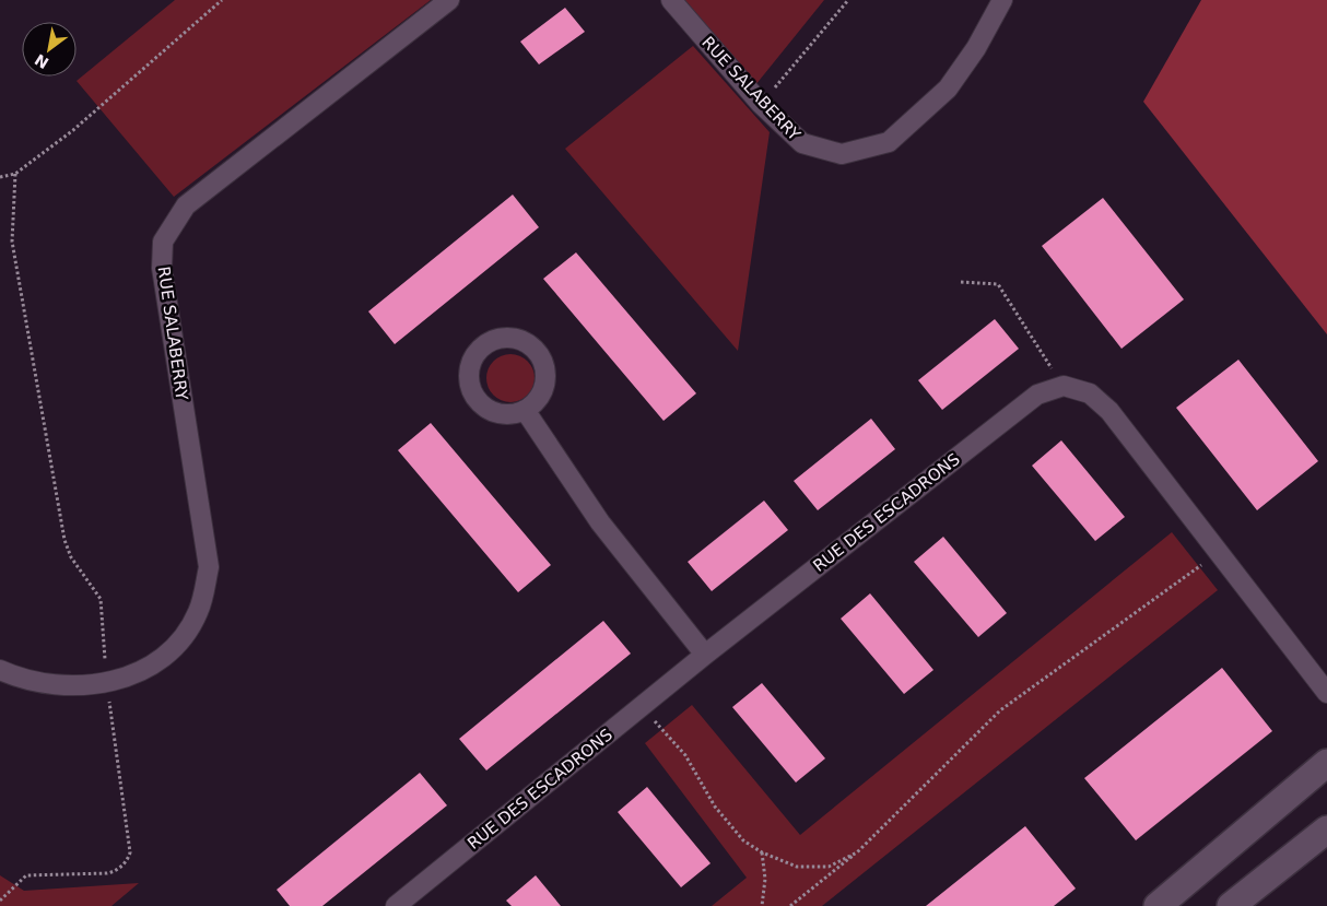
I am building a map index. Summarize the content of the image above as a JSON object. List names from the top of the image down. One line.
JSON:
{"streets":{"street":["RUE SALABERRY","RUE DES ESCADRONS"]},"north":"bottom left"}
